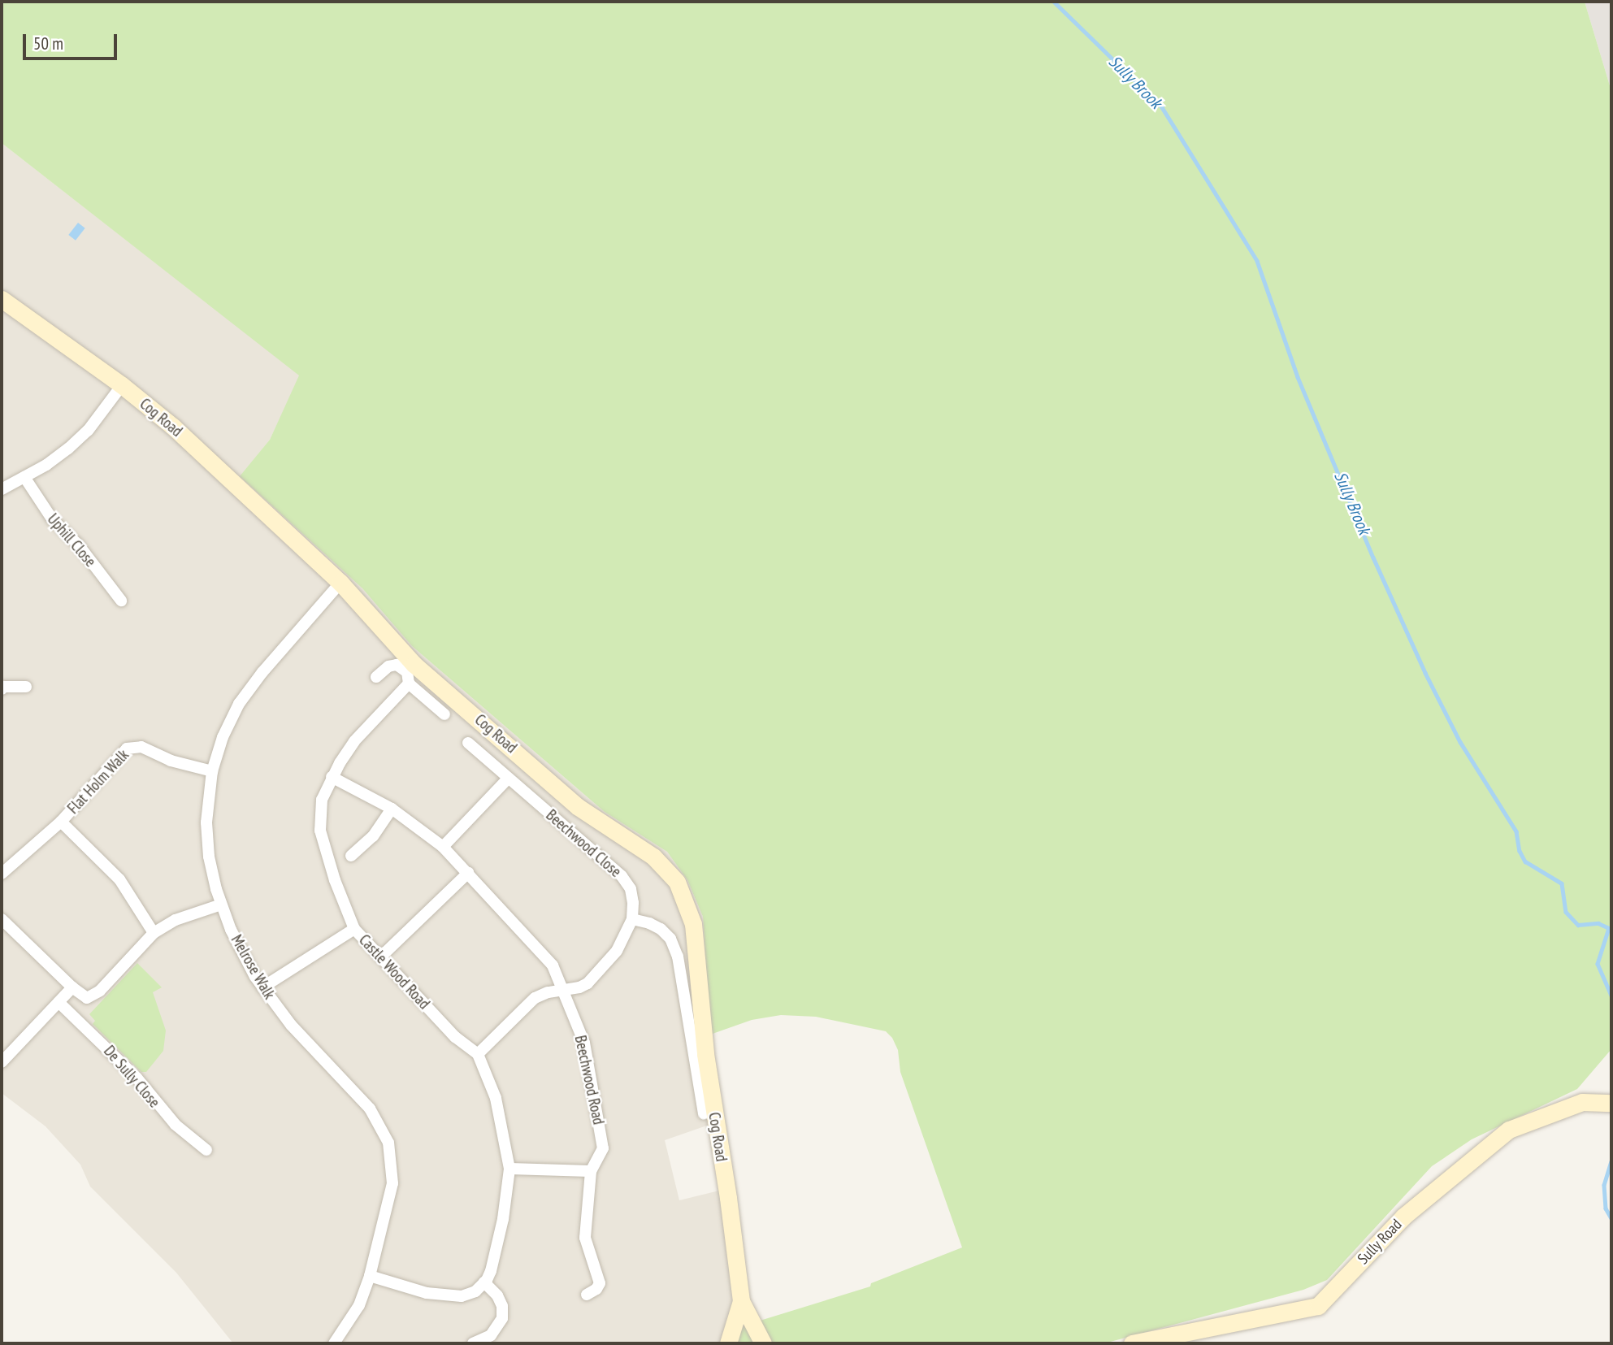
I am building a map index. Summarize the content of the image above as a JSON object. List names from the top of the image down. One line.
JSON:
{"streets":{"street":["Cog Road","Uphill Close","Flat Holm Walk","Beechwood Close","Melrose Walk","Castle Wood Road","De Sully Close","Beechwood Road","Sully Road"]},"crossings":[["Cog Road","Melrose Walk"],["Flat Holm Walk","Melrose Walk"],["Beechwood Close","Beechwood Road"],["Castle Wood Road","Beechwood Road"]],"water":["Sully Brook"],"scale_bar":"50 m"}
